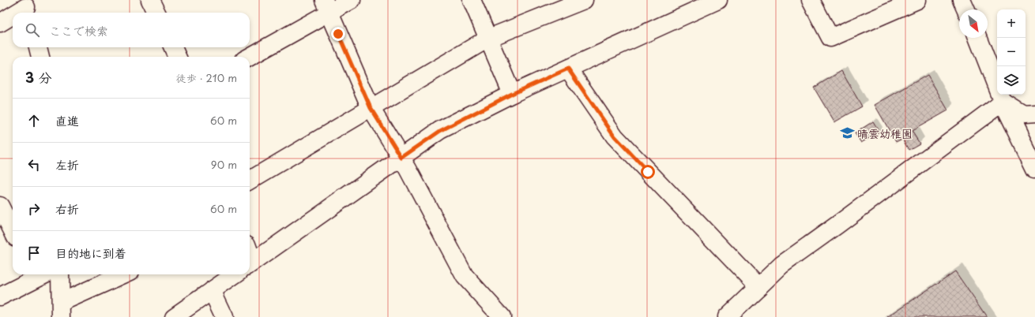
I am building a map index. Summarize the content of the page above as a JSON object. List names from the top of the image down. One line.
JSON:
{"places":{"school or university":["晴雲幼稚園"]},"north":"bottom right","page":{"map_buttons":["+","−"],"search":"ここで検索","heading":["3 分","徒歩 · 210 m"],"list":[["直進","60 m"],["左折","90 m"],["右折","60 m"],"目的地に到着"]}}
